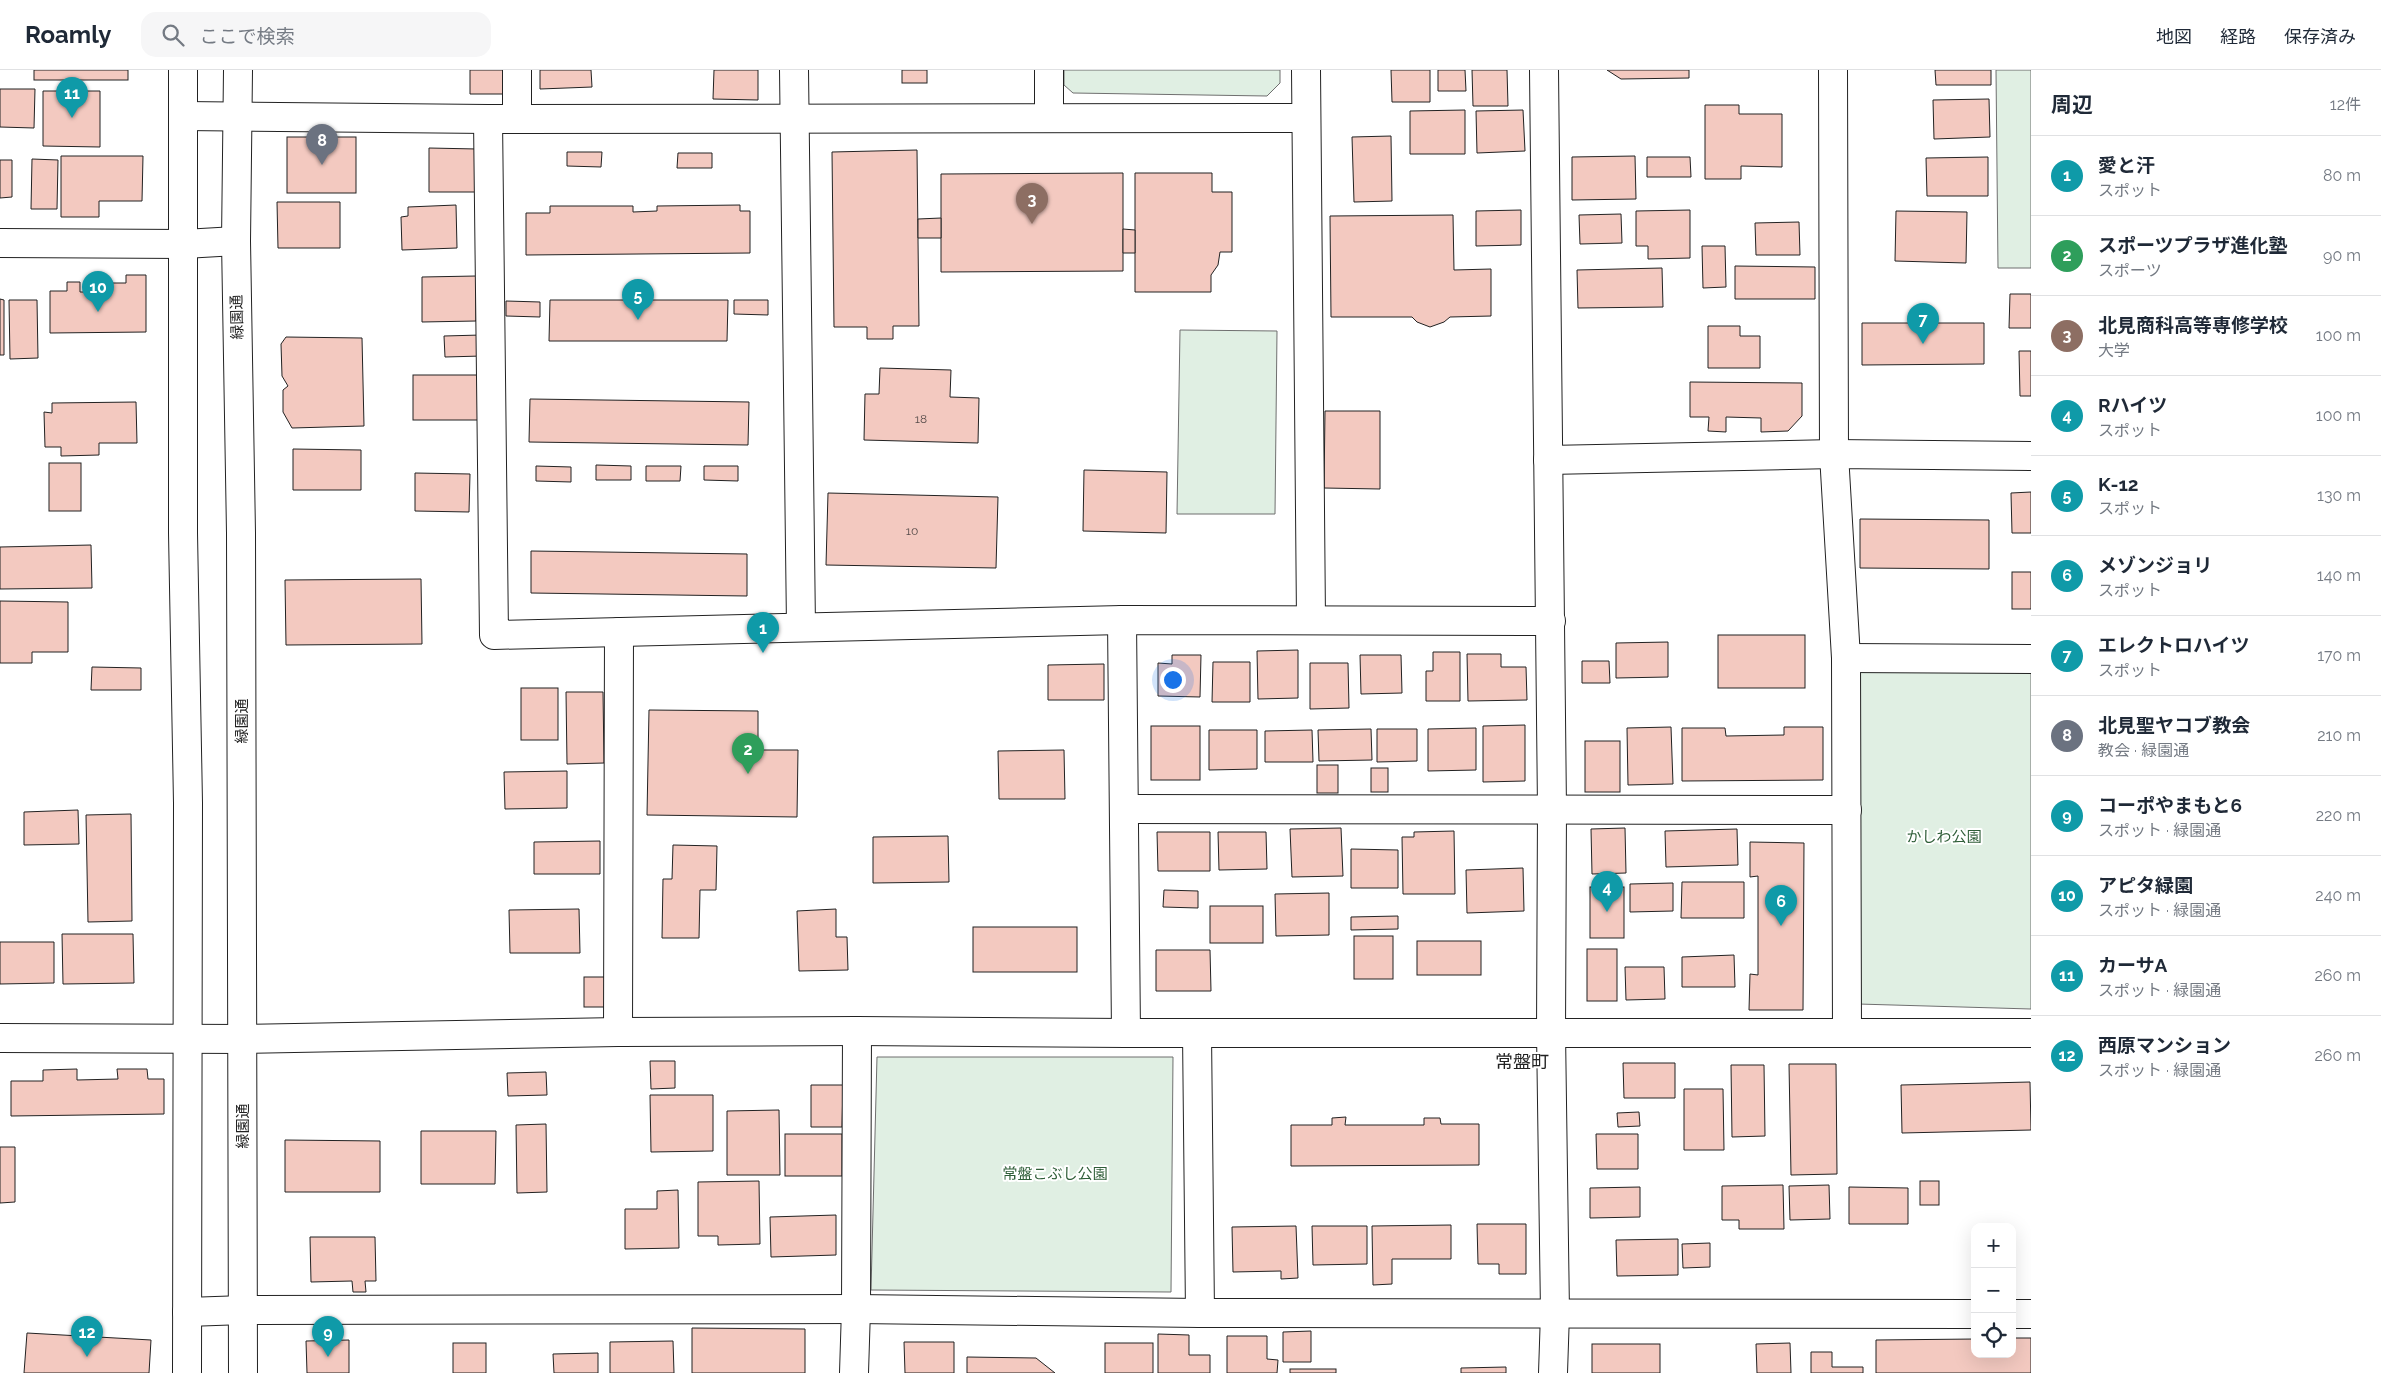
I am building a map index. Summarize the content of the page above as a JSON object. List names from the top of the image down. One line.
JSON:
{"streets":{"street":["緑園通"]},"districts":["常盤町"],"parks":["かしわ公園","常盤こぶし公園"],"house_numbers":["18","10"],"page":{"header":"Roamly","search":"ここで検索","nav":["地図","経路","保存済み"],"heading":["周辺","12件"],"pins":["11","8","3","10","5","7","1","2","4","6","9","12"],"list":[{"mark":"1","name":"愛と汗","note":"スポット","value":"80 m"},{"mark":"2","name":"スポーツプラザ進化塾","note":"スポーツ","value":"90 m"},{"mark":"3","name":"北見商科高等専修学校","note":"大学","value":"100 m"},{"mark":"4","name":"Rハイツ","note":"スポット","value":"100 m"},{"mark":"5","name":"K-12","note":"スポット","value":"130 m"},{"mark":"6","name":"メゾンジョリ","note":"スポット","value":"140 m"},{"mark":"7","name":"エレクトロハイツ","note":"スポット","value":"170 m"},{"mark":"8","name":"北見聖ヤコブ教会","note":"教会 · 緑園通","value":"210 m"},{"mark":"9","name":"コーポやまもと6","note":"スポット · 緑園通","value":"220 m"},{"mark":"10","name":"アピタ緑園","note":"スポット · 緑園通","value":"240 m"},{"mark":"11","name":"カーサA","note":"スポット · 緑園通","value":"260 m"},{"mark":"12","name":"西原マンション","note":"スポット · 緑園通","value":"260 m"}],"map_buttons":["+","−"]}}
